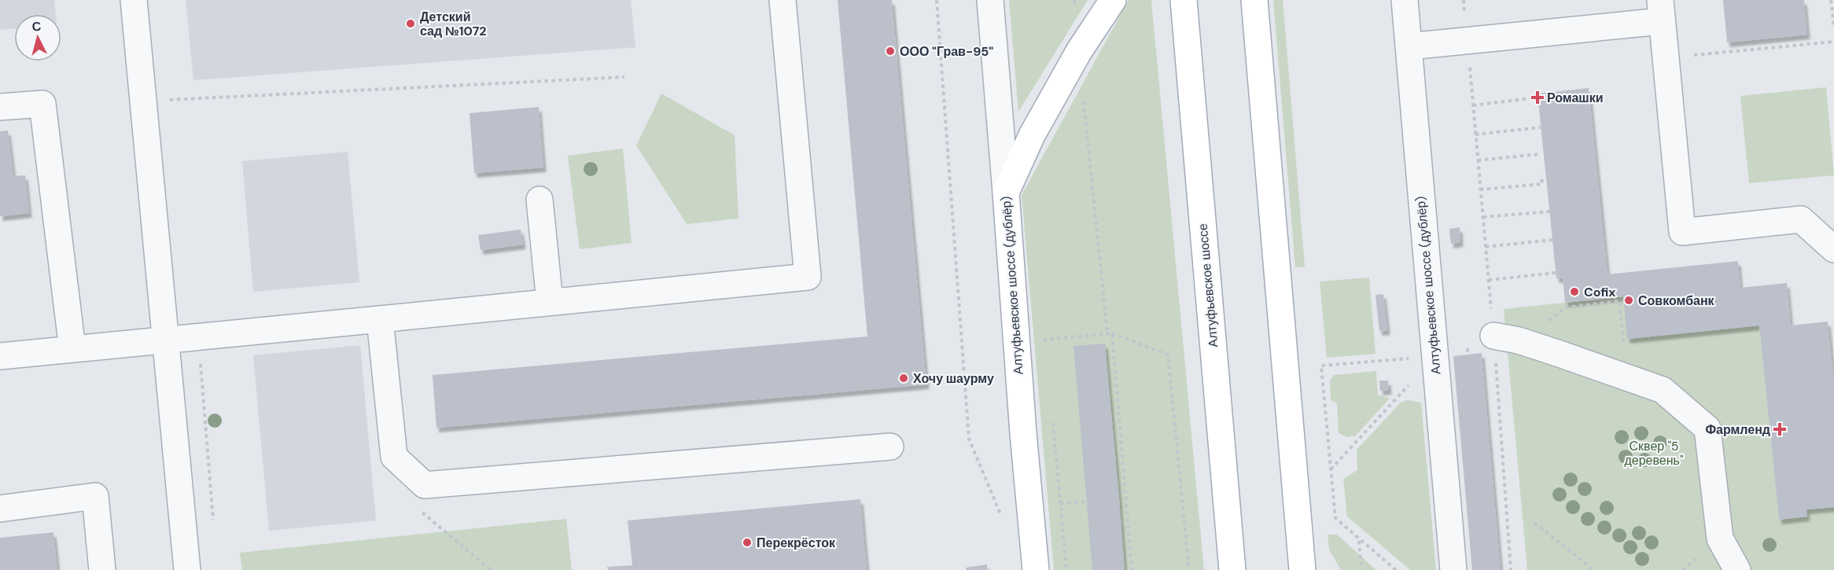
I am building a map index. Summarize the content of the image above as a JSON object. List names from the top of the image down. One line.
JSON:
{"streets":{"main road":["Алтуфьевское шоссе (дублёр)","Алтуфьевское шоссе"]},"parks":["Сквер \"5 деревень\""],"places":{"other":["Детский сад №1072","ООО \"Грав-95\"","Cofix","Совкомбанк","Хочу шаурму","Перекрёсток"],"health":["Ромашки","Фармленд"]},"north":"top"}
